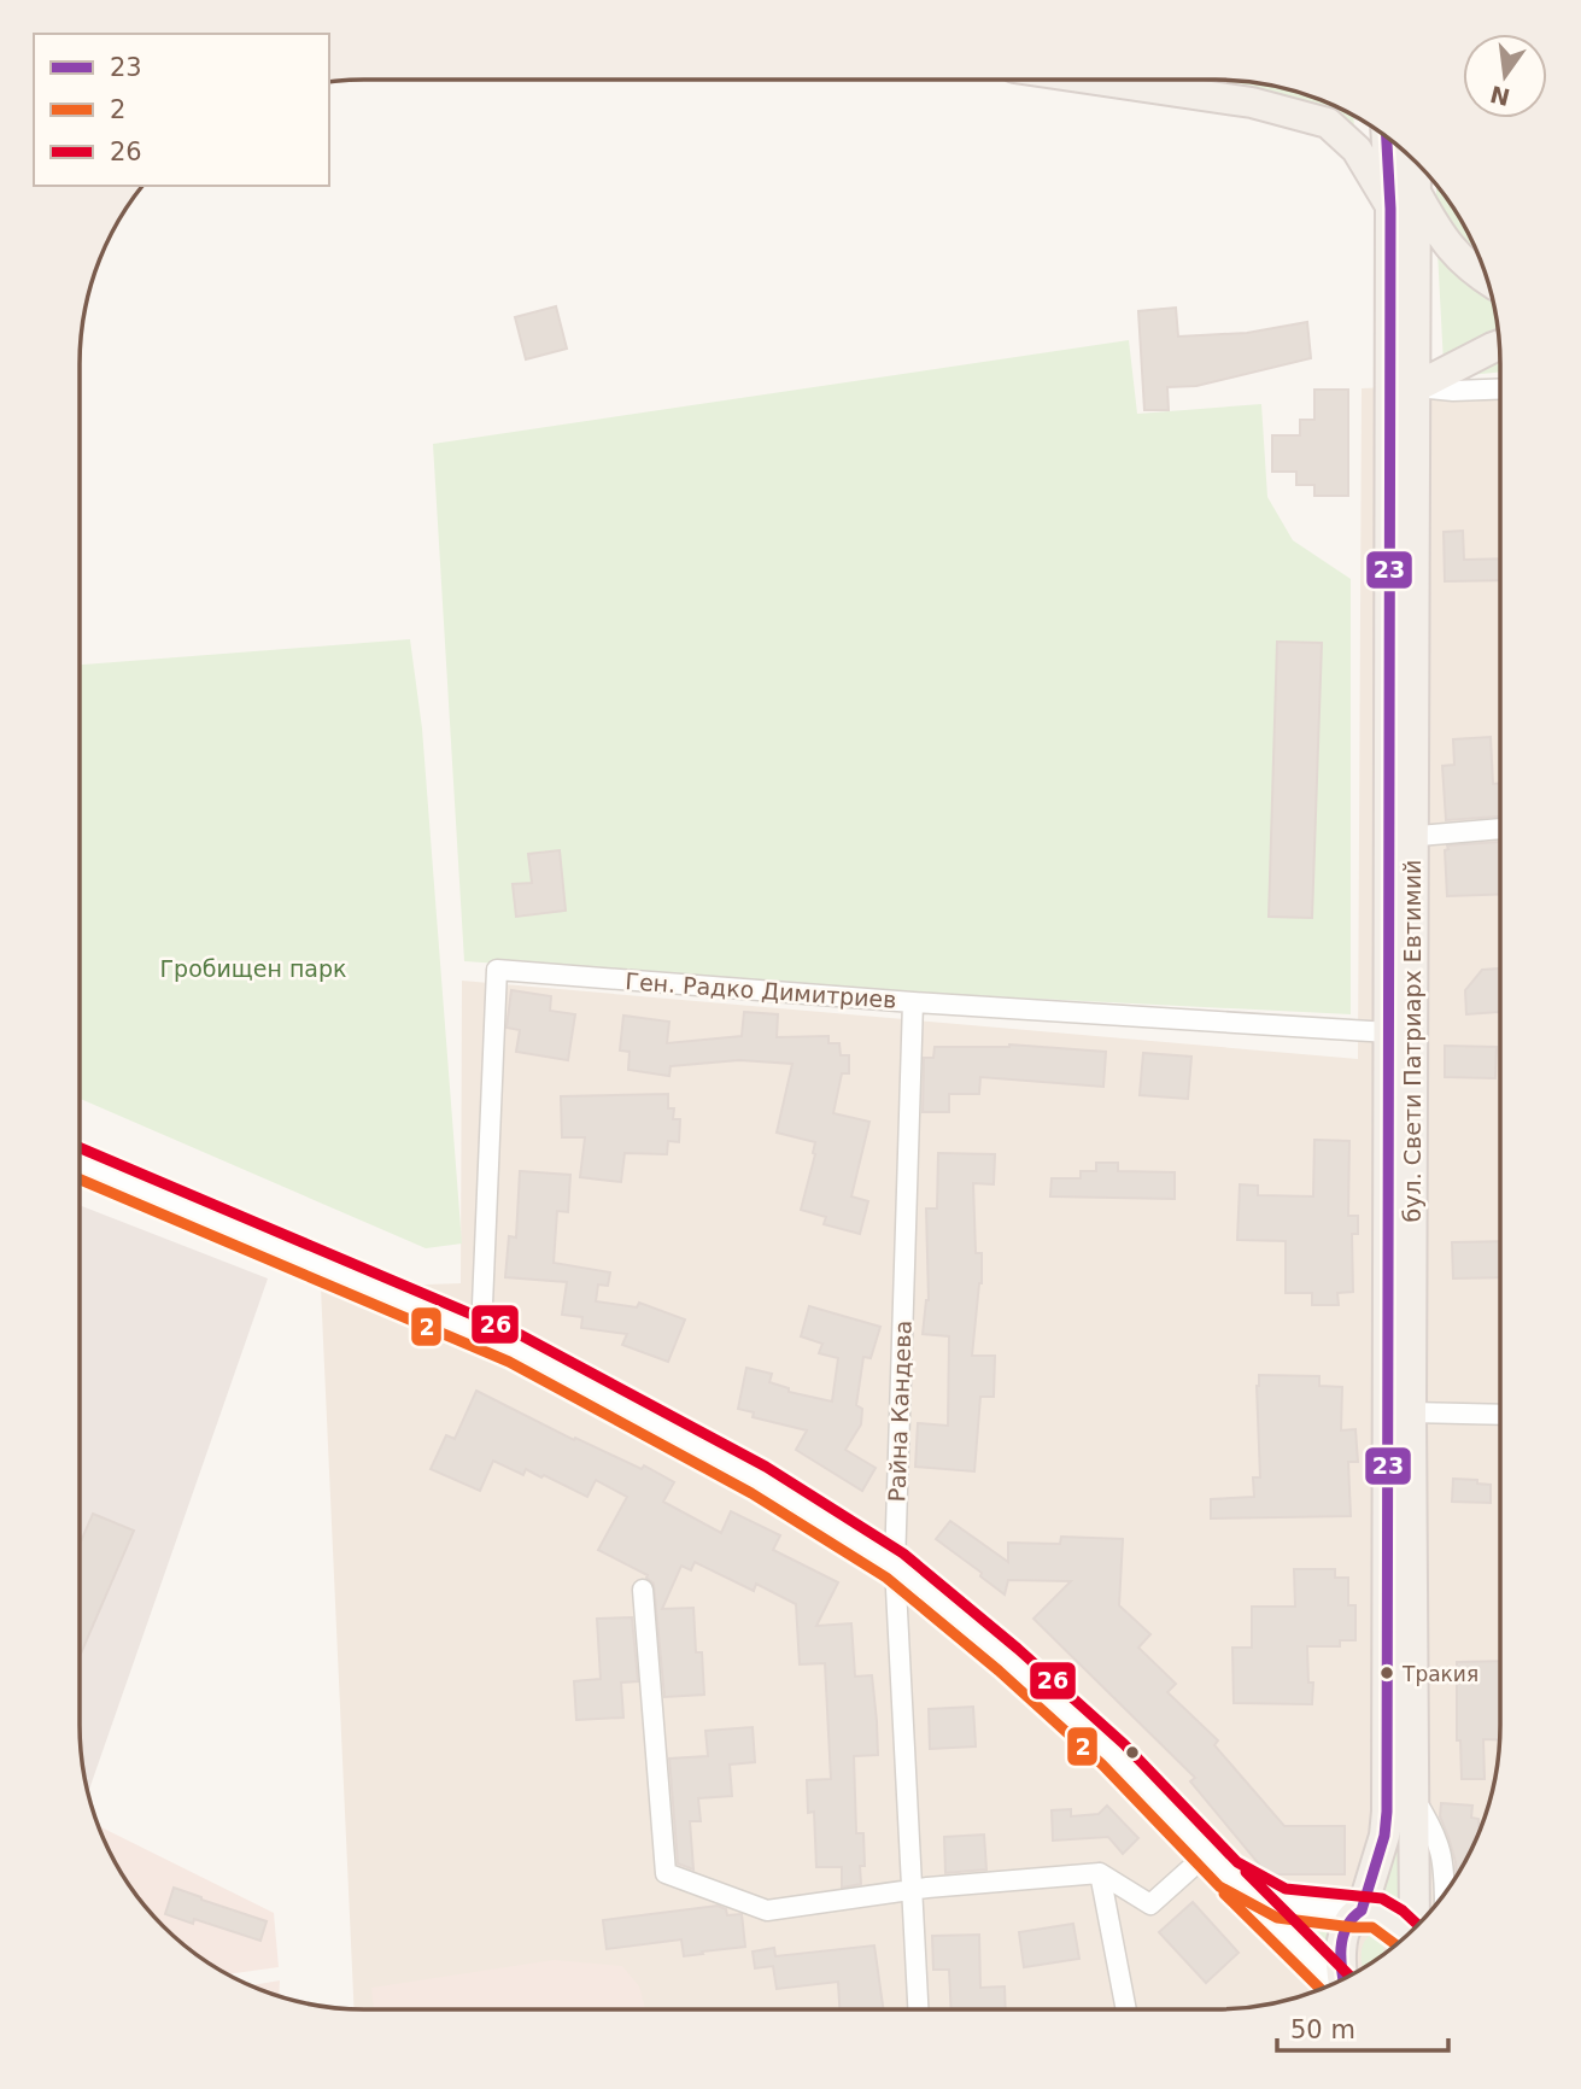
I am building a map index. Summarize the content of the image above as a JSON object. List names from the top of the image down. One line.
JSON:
{"streets":{"main road":["бул. Свети Патриарх Евтимий"],"street":["Ген. Радко Димитриев","Райна Кандева"]},"crossings":[["Ген. Радко Димитриев","бул. Свети Патриарх Евтимий"],["Ген. Радко Димитриев","Райна Кандева"]],"parks":["Гробищен парк"],"places":["Тракия"],"lines":["transit line 23","transit line 26","transit line 2"],"legend":["23","2","26"],"scale_bar":"50 m","north":"bottom"}
